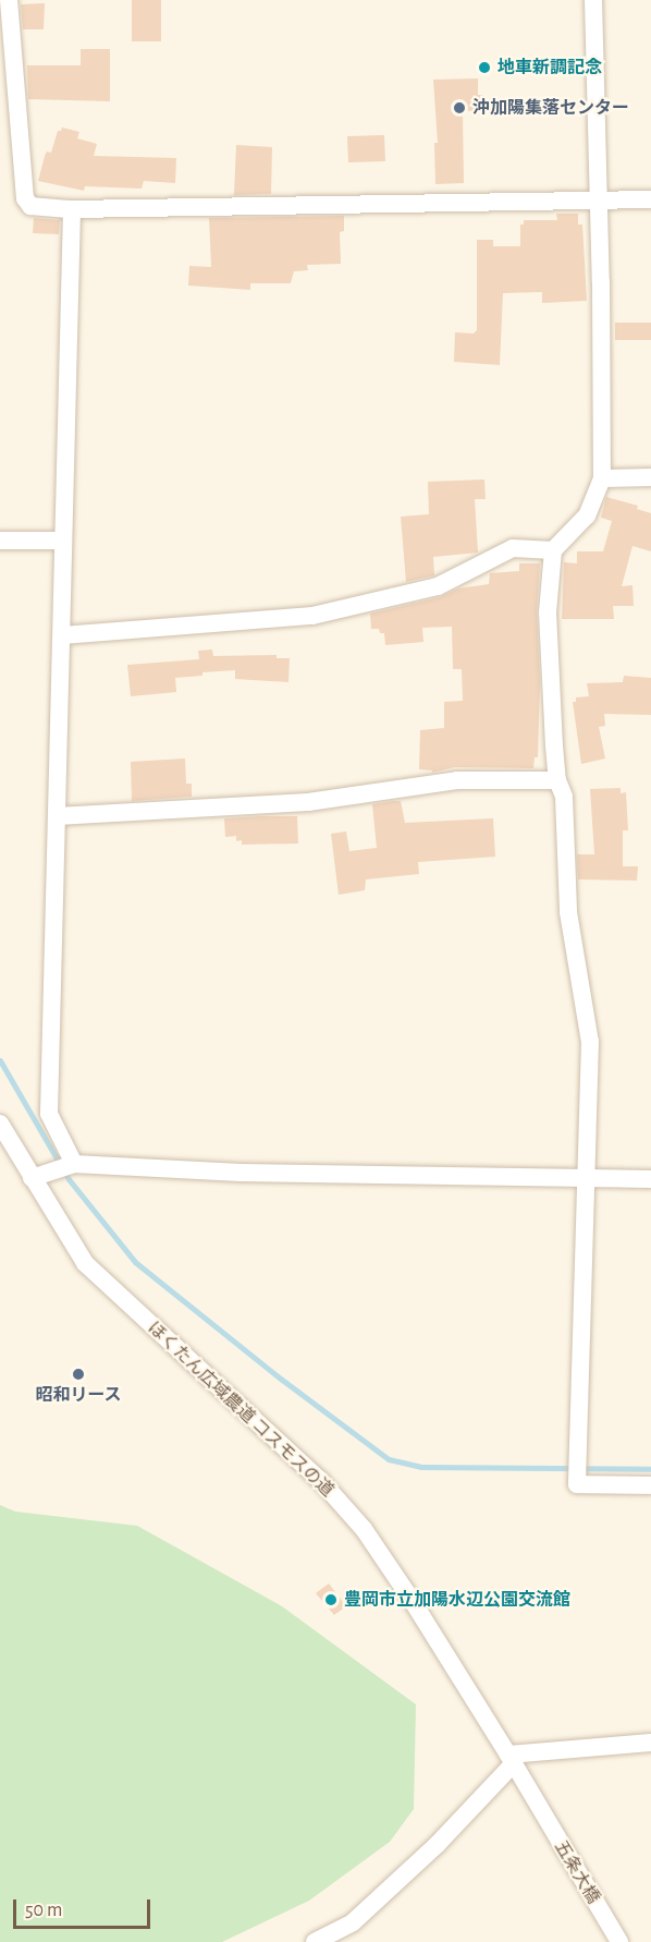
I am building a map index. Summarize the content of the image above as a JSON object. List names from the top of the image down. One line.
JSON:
{"streets":{"street":["ほくたん広域農道 コスモスの道","五条大橋"]},"crossings":[["ほくたん広域農道 コスモスの道","五条大橋"]],"places":["地車新調記念","沖加陽集落センター","昭和リース","豊岡市立加陽水辺公園交流館"],"scale_bar":"50 m"}
